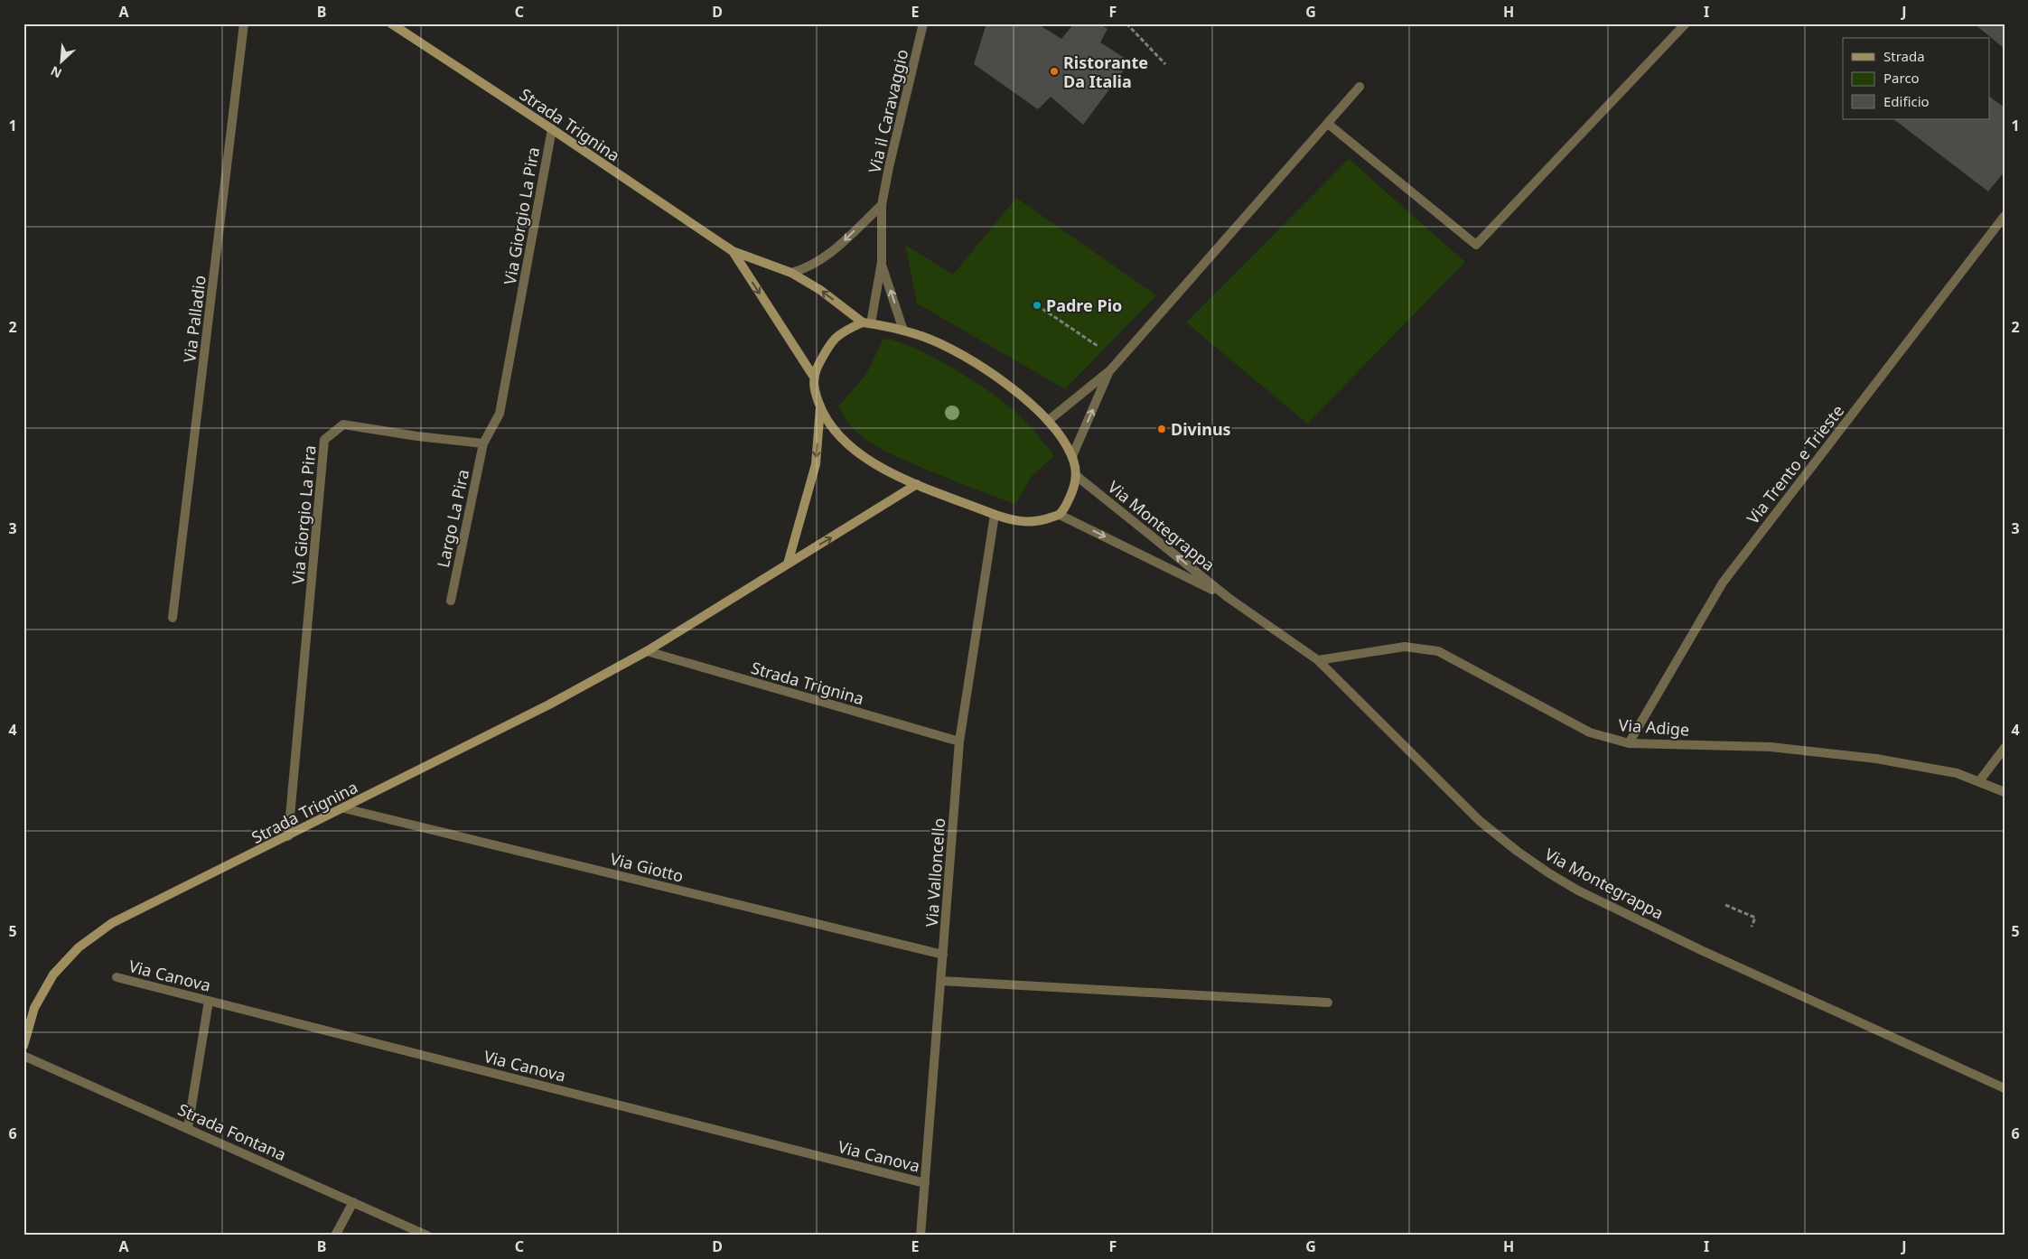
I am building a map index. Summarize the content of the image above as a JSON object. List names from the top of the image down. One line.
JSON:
{"streets":{"street":["Via il Caravaggio","Strada Trignina","Via Giorgio La Pira","Via Palladio","Via Trento e Trieste","Largo La Pira","Via Montegrappa","Via Adige","Via Giotto","Via Valloncello","Via Canova","Strada Fontana"]},"crossings":[["Via il Caravaggio","Strada Trignina"],["Strada Trignina","Via Giorgio La Pira"],["Strada Trignina","Via Giotto"],["Strada Trignina","Via Valloncello"],["Via Giorgio La Pira","Largo La Pira"],["Via Trento e Trieste","Via Adige"],["Via Montegrappa","Via Adige"],["Via Giotto","Via Valloncello"],["Via Valloncello","Via Canova"]],"places":["Ristorante Da Italia","Padre Pio","Divinus"],"legend":["Strada","Parco","Edificio"],"north":"bottom left","grid":{"columns":["A","B","C","D","E","F","G","H","I","J"],"rows":["1","2","3","4","5","6"]}}
